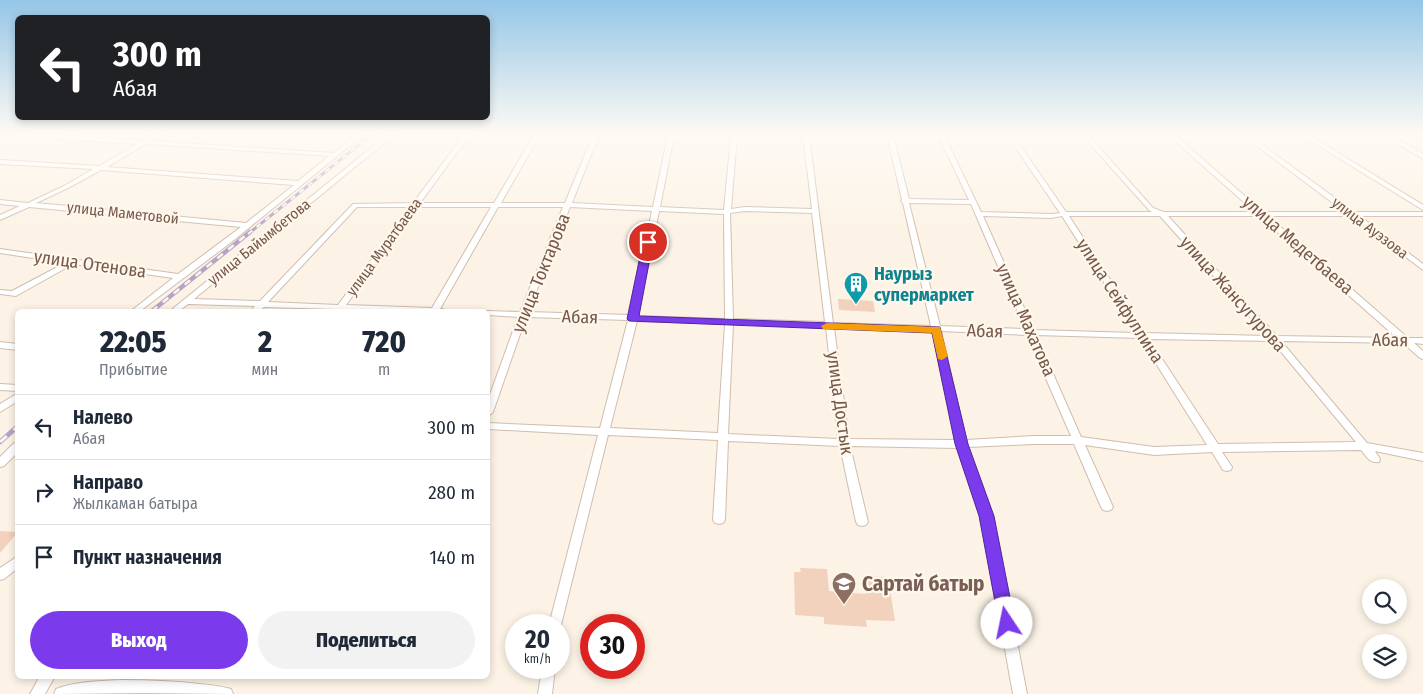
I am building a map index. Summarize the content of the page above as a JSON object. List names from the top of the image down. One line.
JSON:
{"streets":{"street":["улица Маметовой","улица Ауэзова","улица Байымбетова","улица Медетбаева","улица Муратбаева","улица Отенова","улица Токтарова","улица Жансугурова","улица Сейфуллина","Абая","улица Махатова","улица Достык"]},"crossings":[["улица Медетбаева","Абая"],["улица Токтарова","Абая"],["улица Жансугурова","Абая"],["улица Сейфуллина","Абая"],["Абая","улица Махатова"],["Абая","улица Достык"]],"places":{"building":["Наурыз супермаркет"],"school or university":["Сартай батыр"]},"page":{"turn":["300 m","Абая"],"eta":["22:05","Прибытие","2","мин","720","m"],"list":[{"name":"Налево","note":"Абая","value":"300 m"},{"name":"Направо","note":"Жылкаман батыра","value":"280 m"},{"name":"Пункт назначения","value":"140 m"}],"buttons":["Выход","Поделиться"],"speed":"20 km/h","limit":"30"}}
